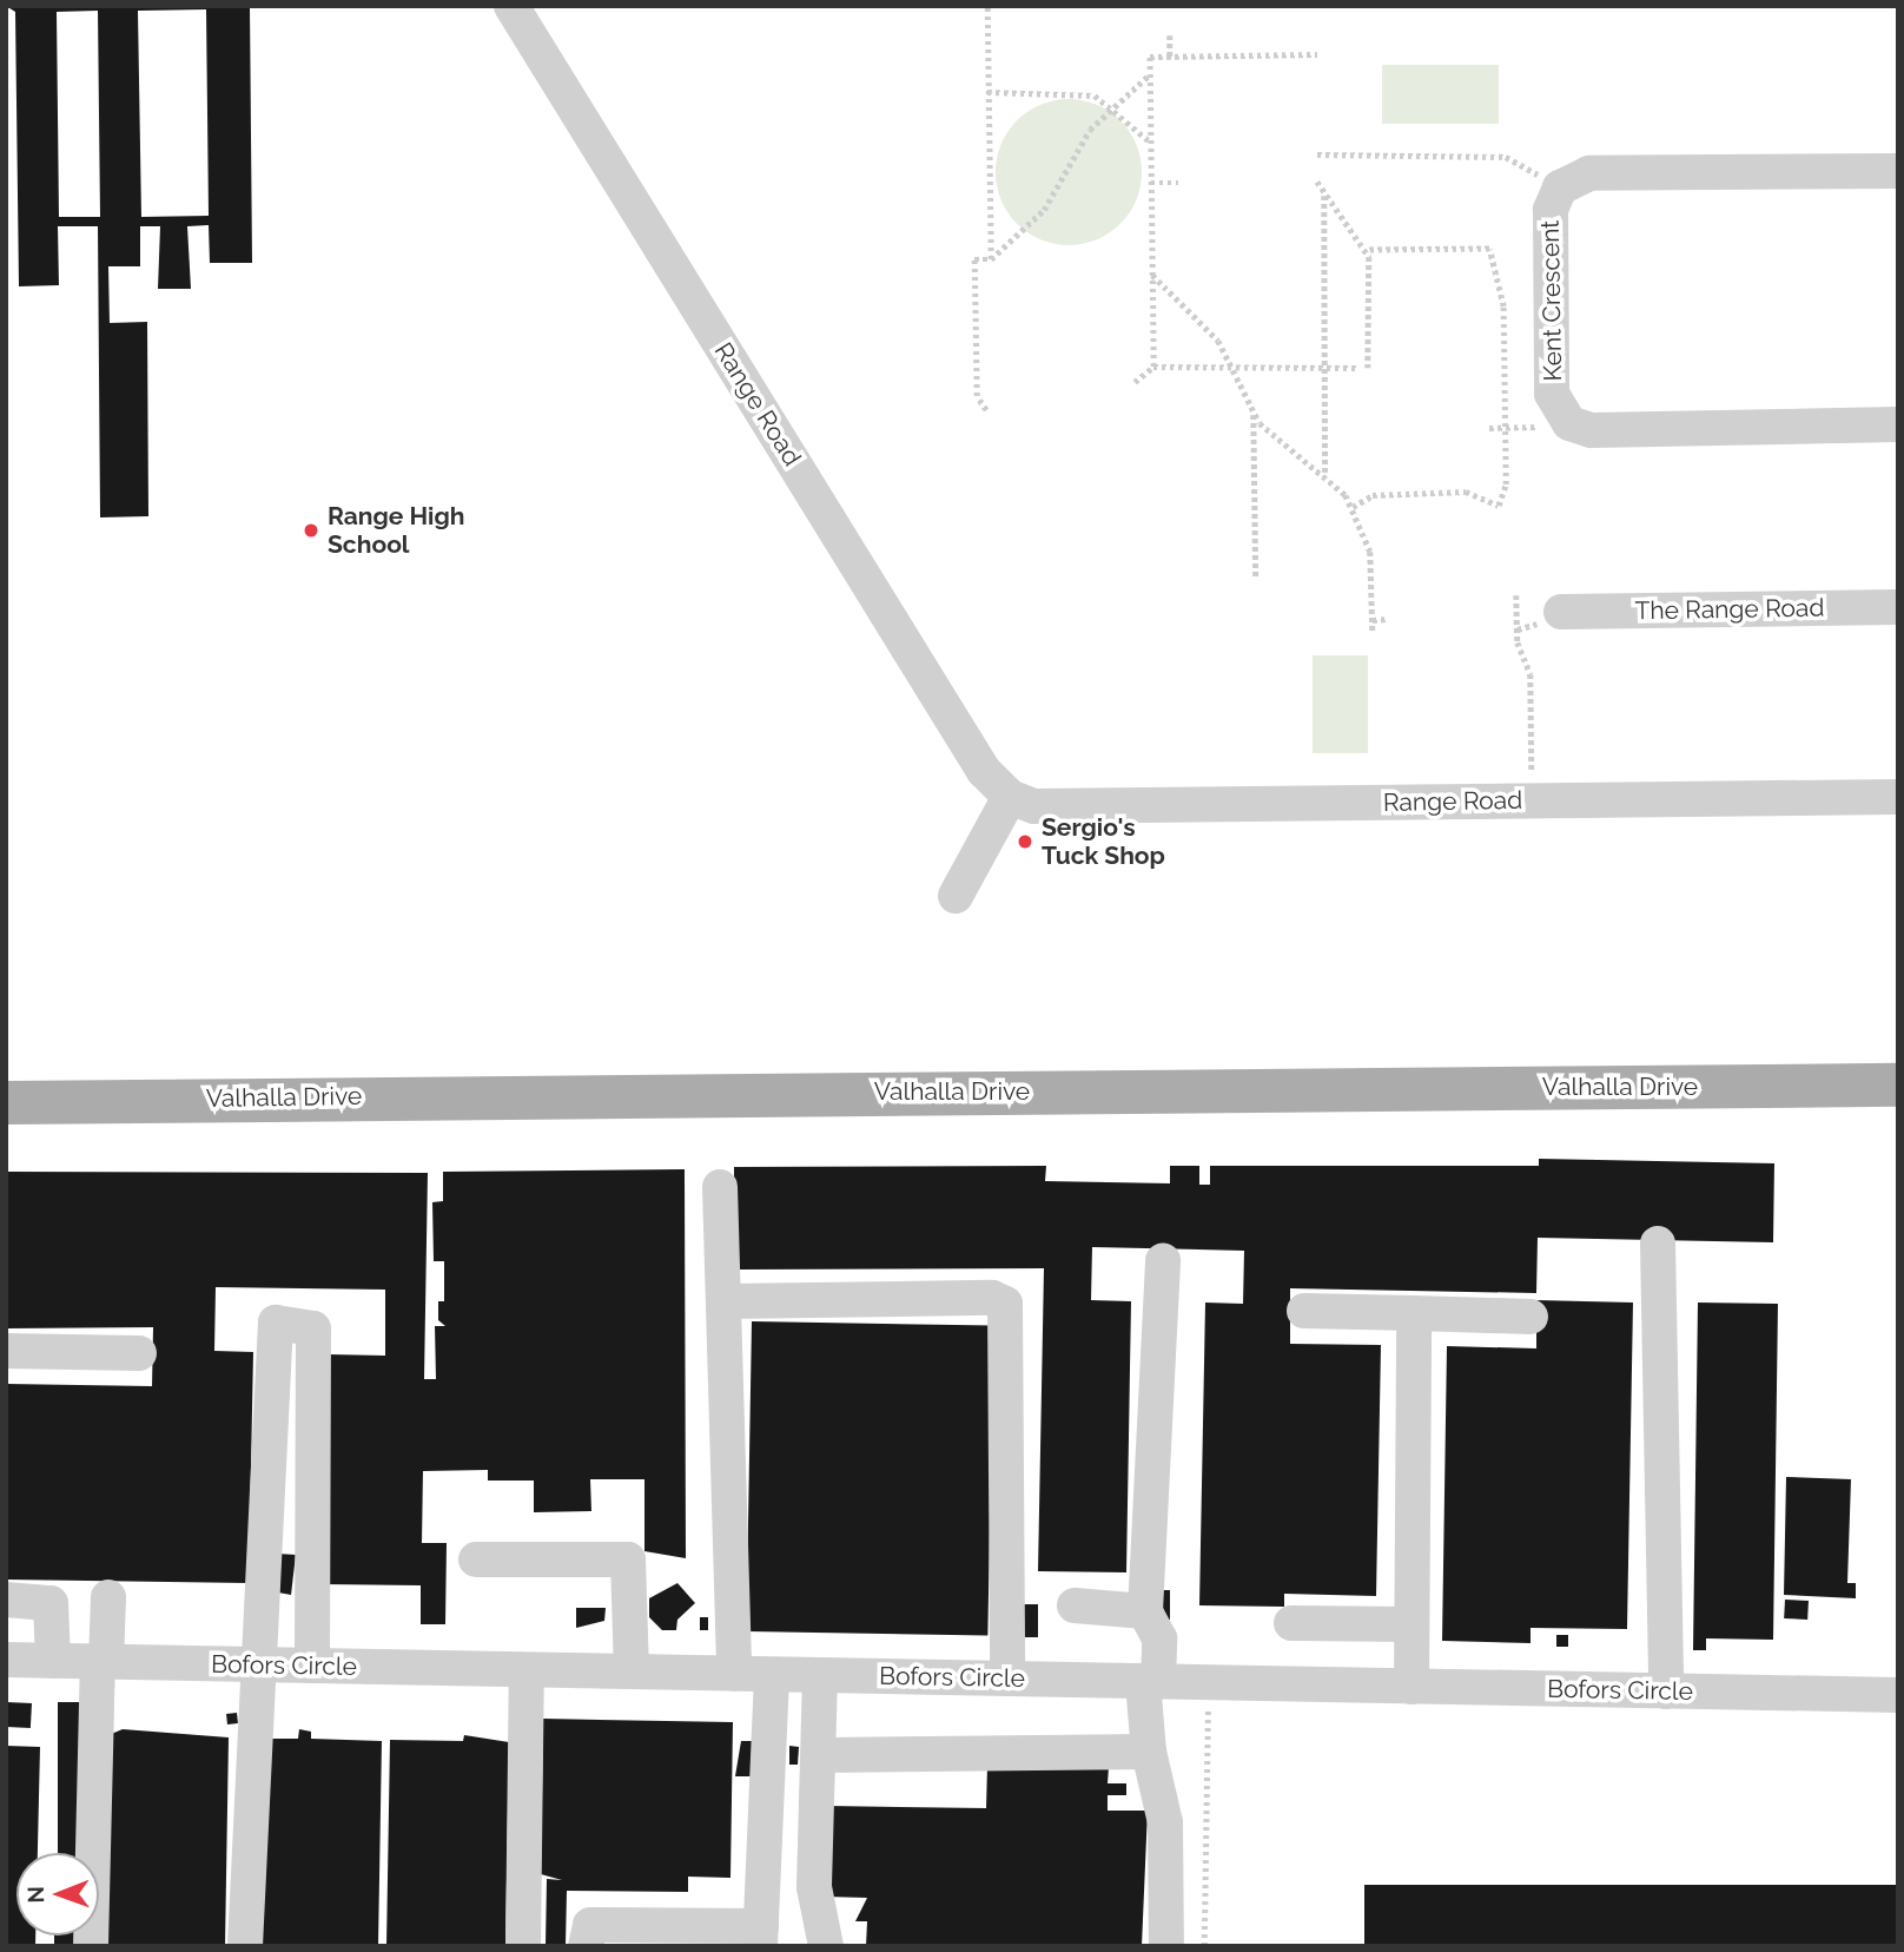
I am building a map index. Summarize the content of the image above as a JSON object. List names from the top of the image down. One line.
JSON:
{"streets":{"main road":["Valhalla Drive"],"street":["Kent Crescent","Range Road","The Range Road","Bofors Circle"]},"places":["Range High School","Sergio's Tuck Shop"],"north":"left"}
